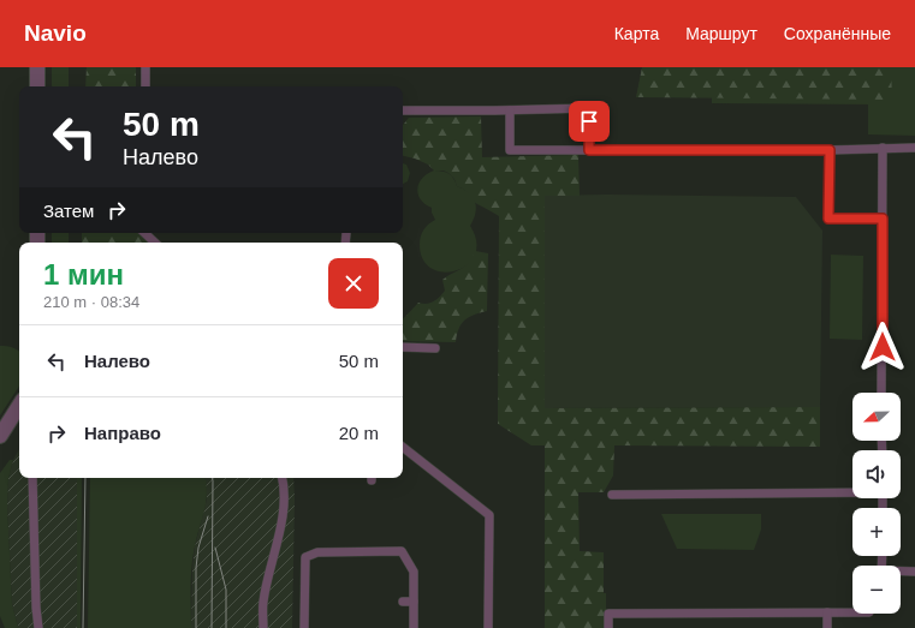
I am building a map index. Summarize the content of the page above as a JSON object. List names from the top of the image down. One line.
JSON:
{"north":"left","page":{"header":"Navio","nav":["Карта","Маршрут","Сохранённые"],"turn":["50 m","Налево"],"then":"Затем","heading":["1 мин","210 m · 08:34"],"list":[{"name":"Налево","value":"50 m"},{"name":"Направо","value":"20 m"}],"map_buttons":["+","−"]}}
